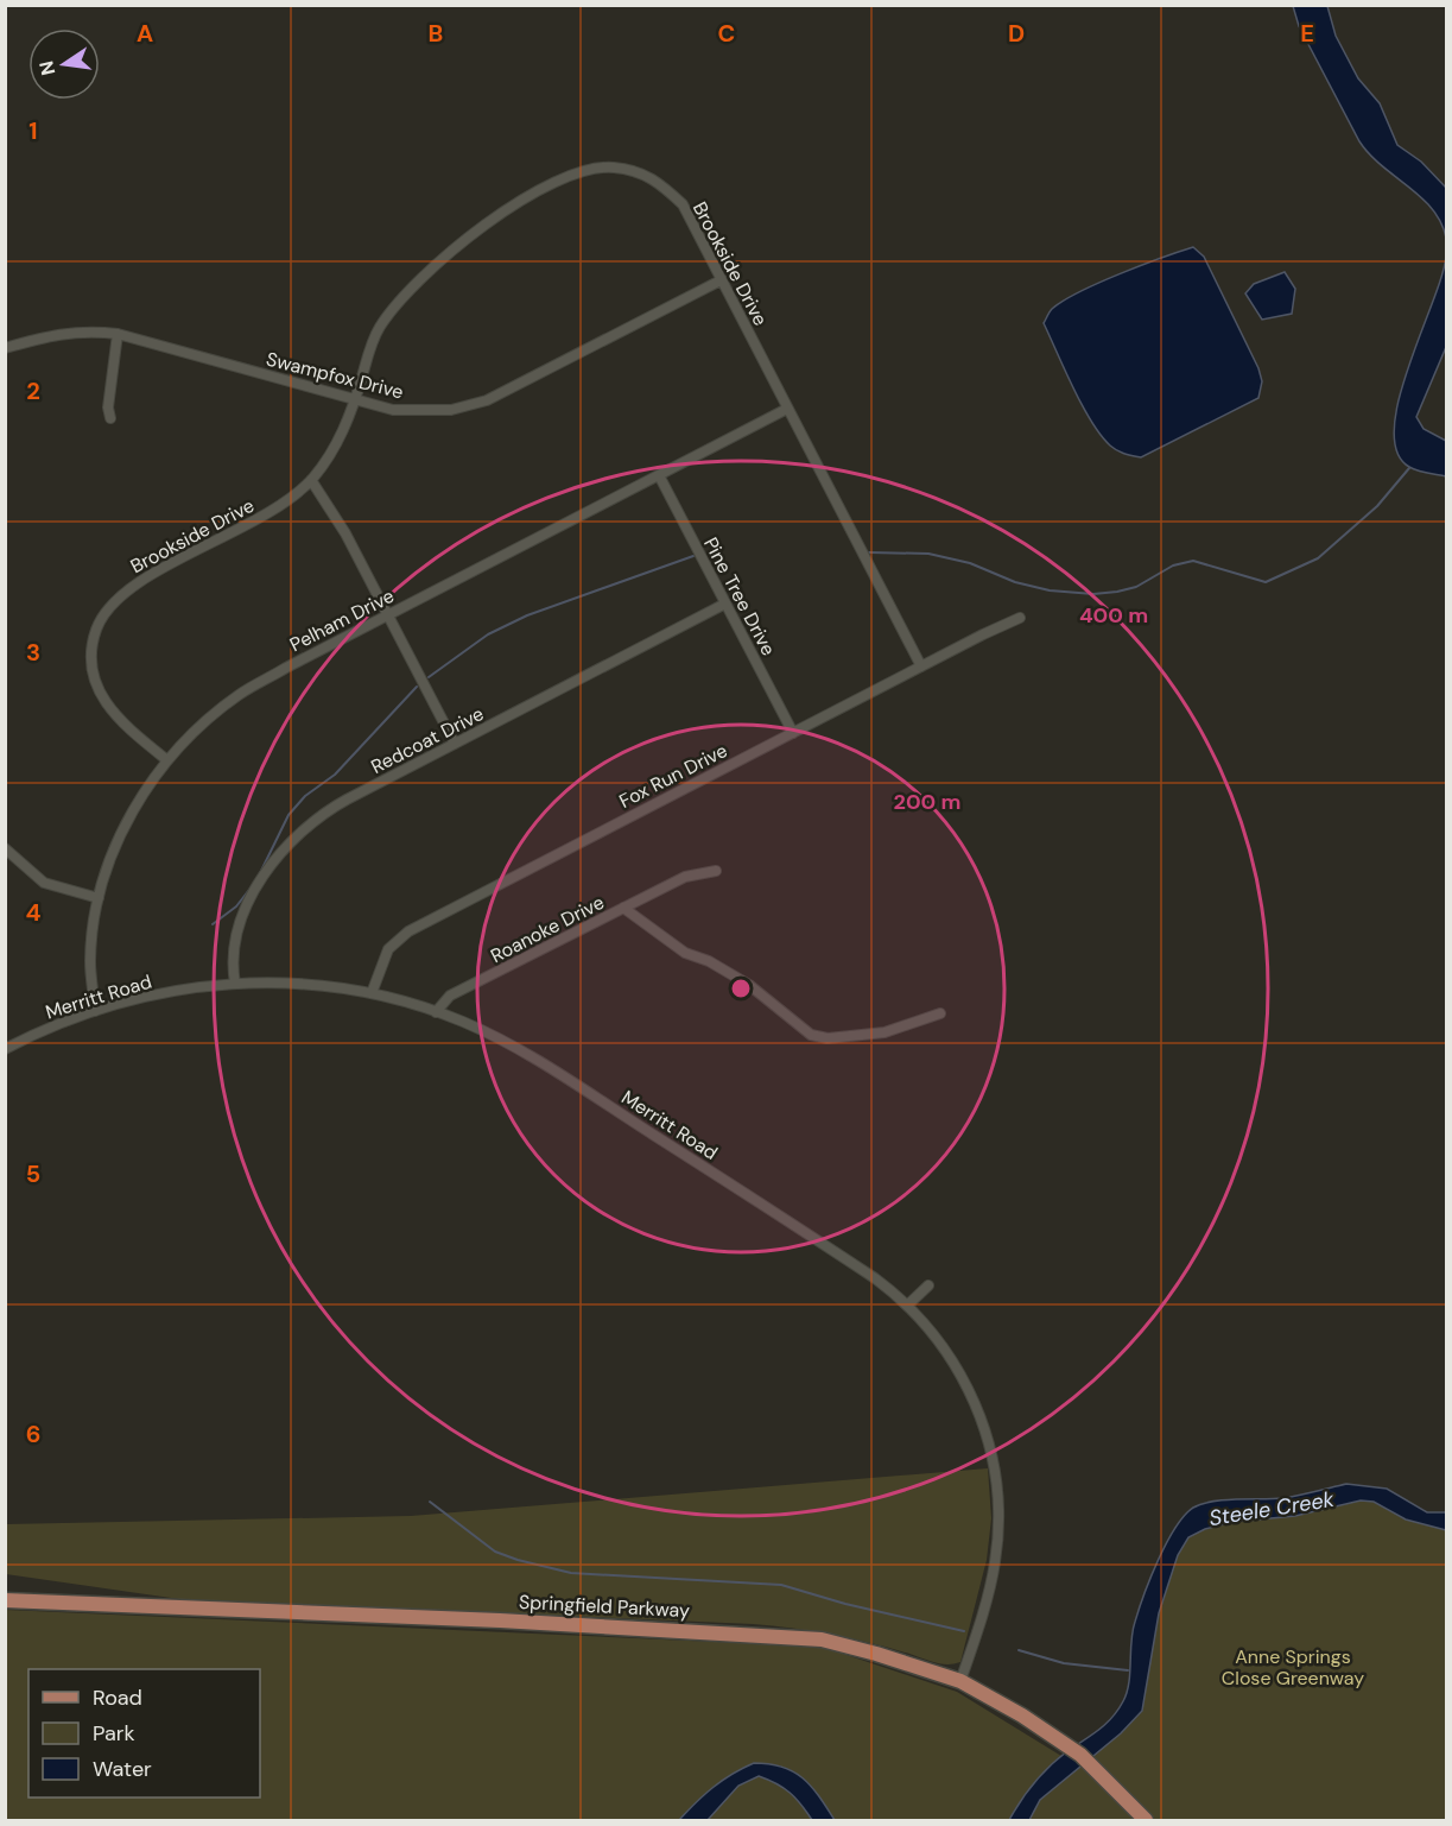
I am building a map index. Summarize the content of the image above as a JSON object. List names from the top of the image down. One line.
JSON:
{"streets":{"main road":["Springfield Parkway"],"street":["Brookside Drive","Swampfox Drive","Pine Tree Drive","Pelham Drive","Redcoat Drive","Fox Run Drive","Roanoke Drive","Merritt Road"]},"crossings":[["Brookside Drive","Swampfox Drive"],["Brookside Drive","Pelham Drive"],["Brookside Drive","Fox Run Drive"],["Pine Tree Drive","Pelham Drive"],["Pine Tree Drive","Redcoat Drive"],["Pine Tree Drive","Fox Run Drive"],["Pelham Drive","Merritt Road"],["Redcoat Drive","Merritt Road"],["Fox Run Drive","Merritt Road"],["Roanoke Drive","Merritt Road"],["Merritt Road","Springfield Parkway"]],"water":["Steele Creek"],"parks":["Anne Springs Close Greenway"],"legend":["Road","Park","Water"],"north":"left","grid":{"columns":["A","B","C","D","E"],"rows":["1","2","3","4","5","6"]},"rings":["400 m","200 m"]}
